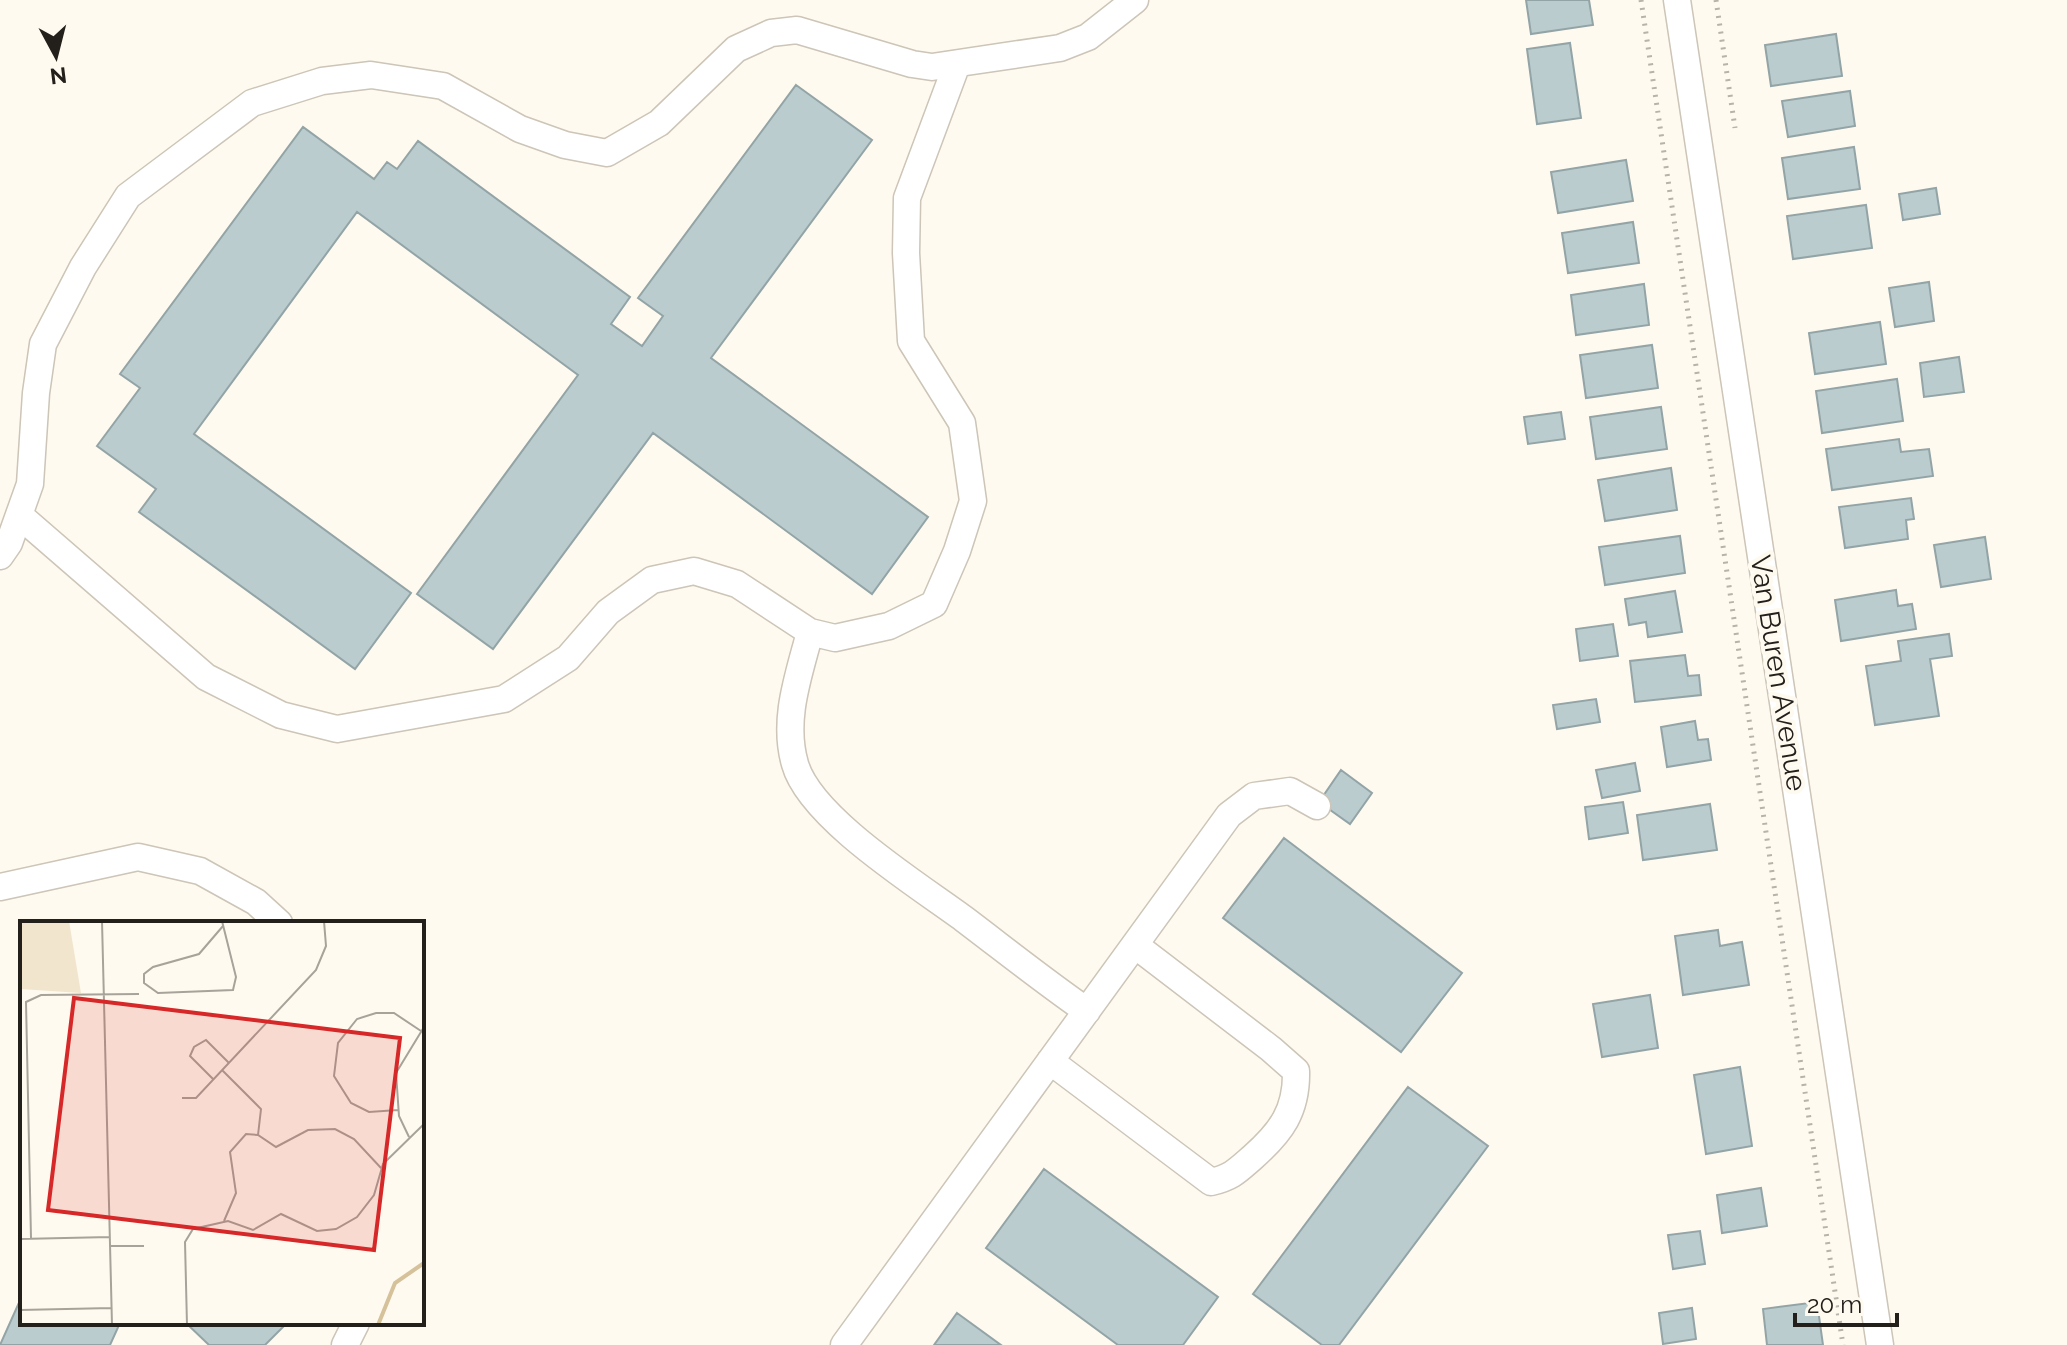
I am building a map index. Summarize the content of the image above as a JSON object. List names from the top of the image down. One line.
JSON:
{"streets":{"street":["Van Buren Avenue"]},"scale_bar":"20 m","north":"bottom"}
